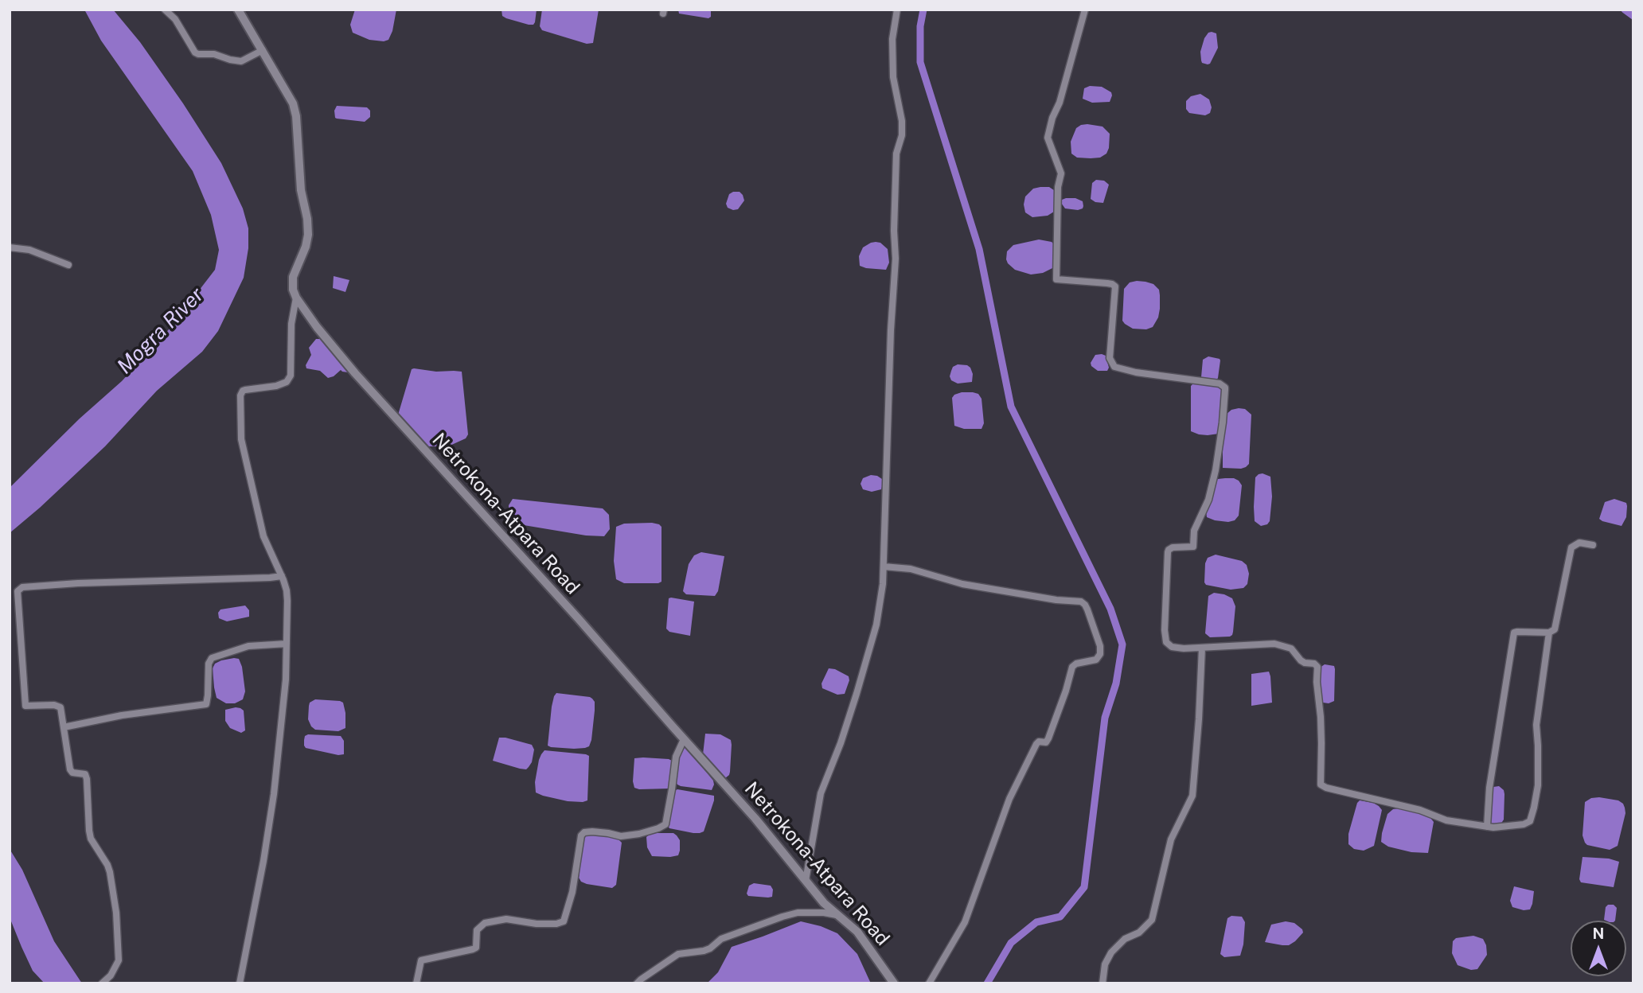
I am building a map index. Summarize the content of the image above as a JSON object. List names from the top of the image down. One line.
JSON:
{"streets":{"street":["Netrokona-Atpara Road"]},"water":["Mogra River"],"north":"top"}
